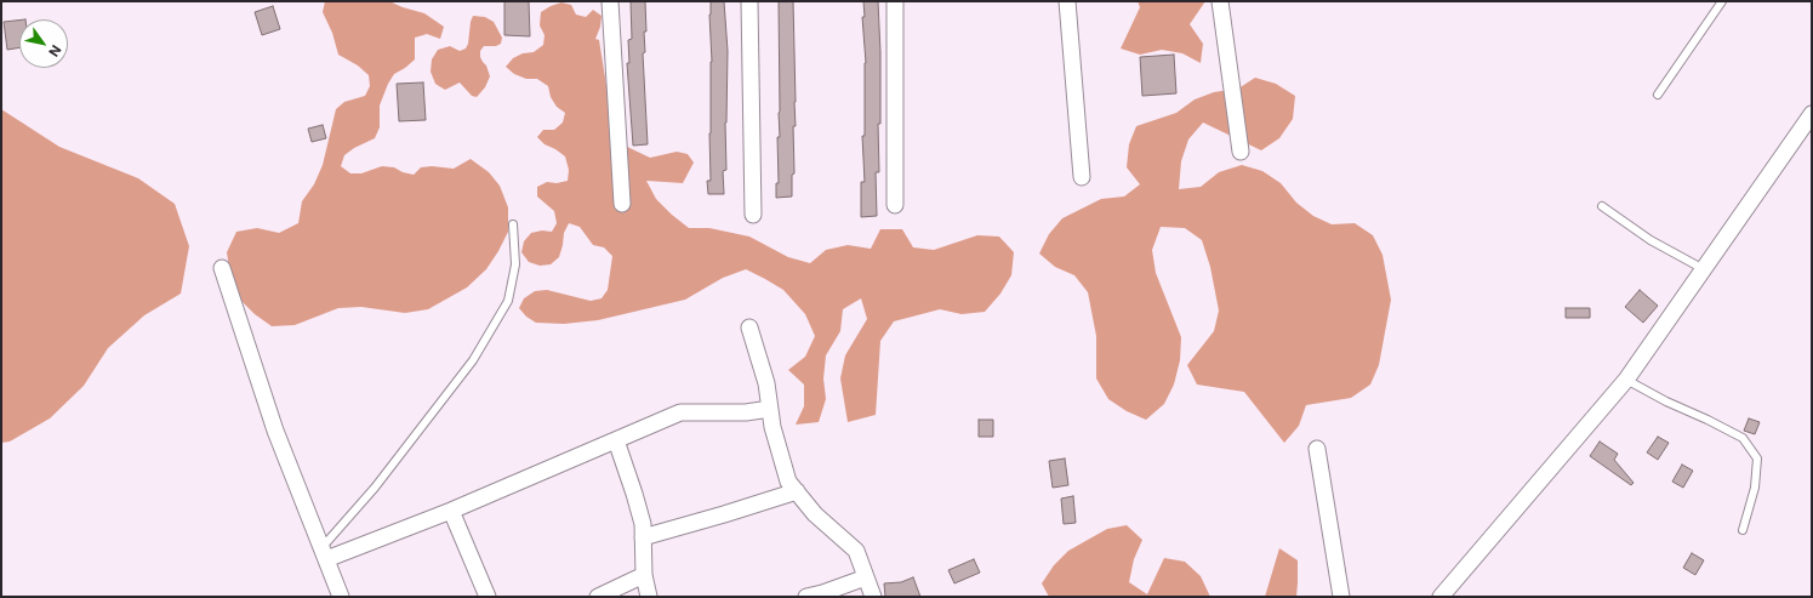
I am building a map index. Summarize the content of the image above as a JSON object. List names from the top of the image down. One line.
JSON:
{"north":"bottom right"}
